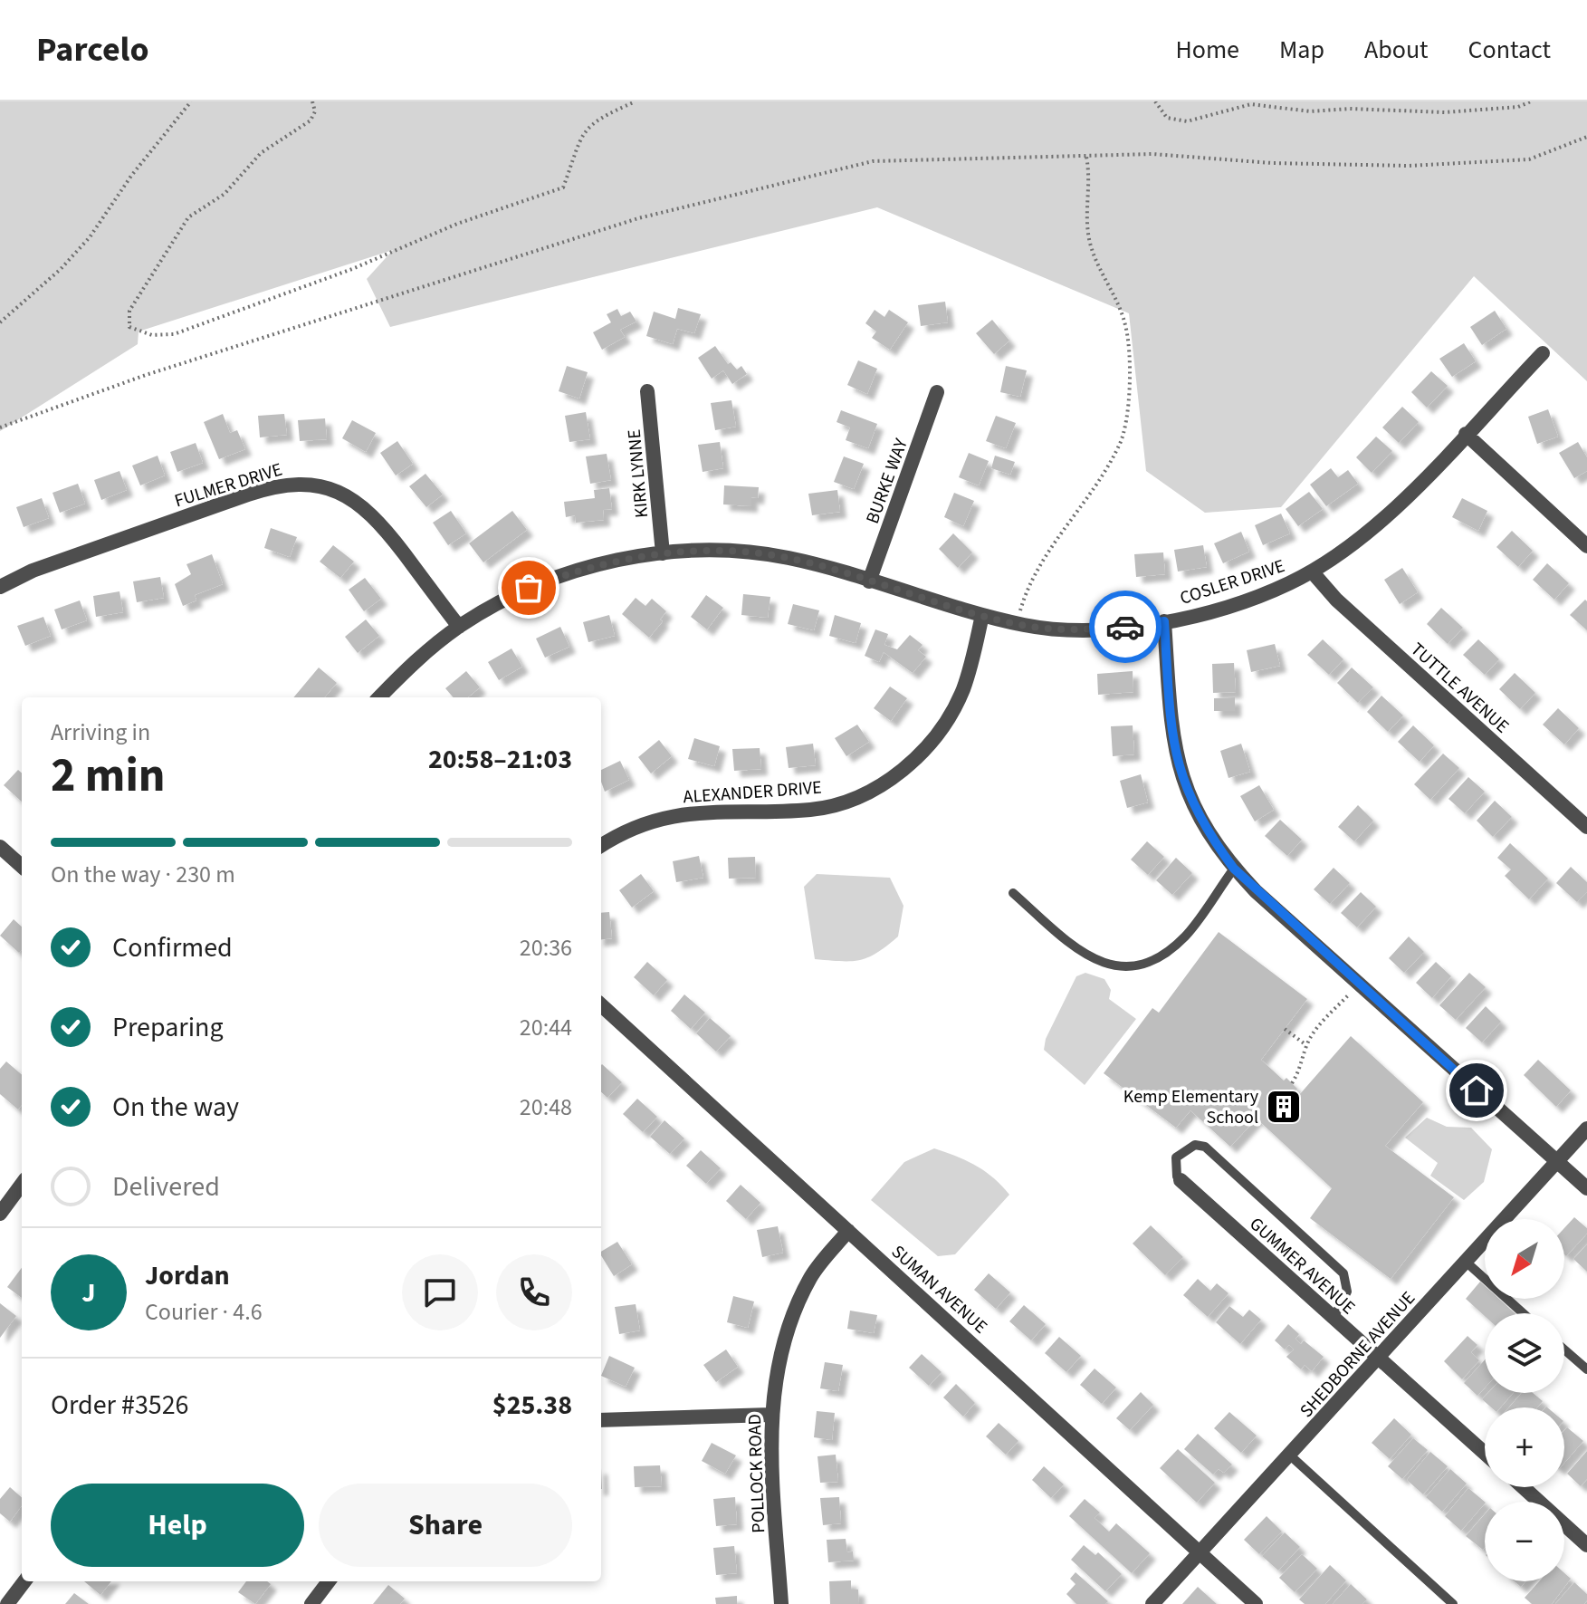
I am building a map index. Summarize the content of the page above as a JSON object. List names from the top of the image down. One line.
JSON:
{"streets":{"street":["KIRK LYNNE","BURKE WAY","FULMER DRIVE","COSLER DRIVE","TUTTLE AVENUE","ALEXANDER DRIVE","GUMMER AVENUE","SUMAN AVENUE","SHEDBORNE AVENUE","POLLOCK ROAD"]},"crossings":[["KIRK LYNNE","COSLER DRIVE"],["BURKE WAY","COSLER DRIVE"],["FULMER DRIVE","COSLER DRIVE"],["COSLER DRIVE","TUTTLE AVENUE"],["COSLER DRIVE","ALEXANDER DRIVE"],["GUMMER AVENUE","SHEDBORNE AVENUE"],["SUMAN AVENUE","SHEDBORNE AVENUE"],["SUMAN AVENUE","POLLOCK ROAD"]],"places":{"building":["Kemp Elementary School"]},"north":"bottom left","page":{"header":"Parcelo","nav":["Home","Map","About","Contact"],"heading":["2 min","Arriving in","20:58–21:03"],"panel":["Jordan","Courier · 4.6","Order #3526","$25.38"],"bar":"On the way · 230 m","list":[["Confirmed","20:36"],["Preparing","20:44"],["On the way","20:48"],"Delivered"],"map_buttons":["+","−"],"round":"J","buttons":["Help","Share"]}}
